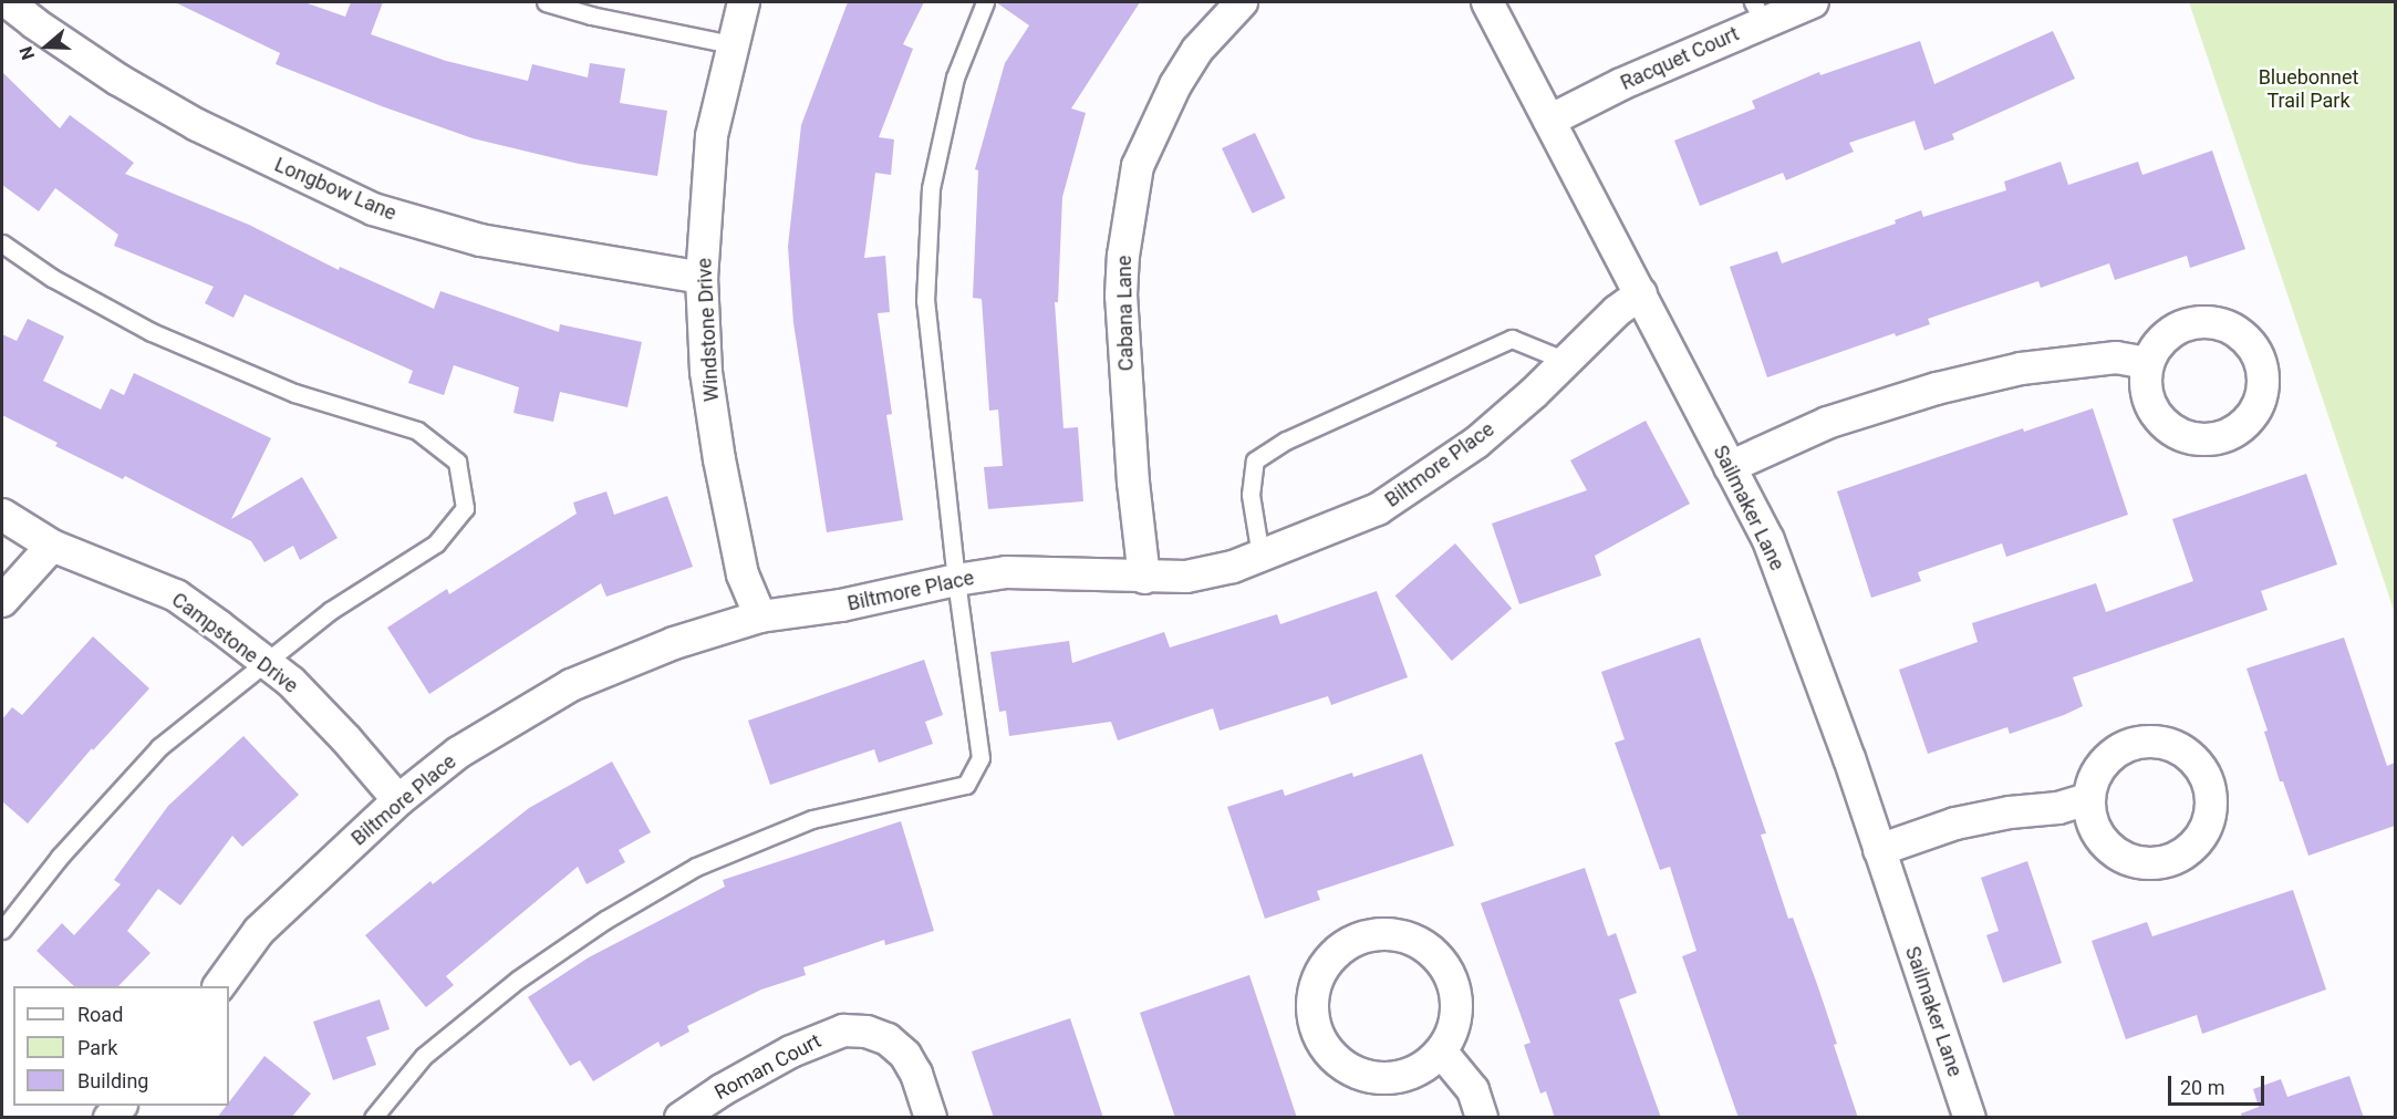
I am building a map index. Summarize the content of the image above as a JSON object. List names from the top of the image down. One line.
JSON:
{"streets":{"street":["Racquet Court","Longbow Lane","Cabana Lane","Windstone Drive","Biltmore Place","Sailmaker Lane","Campstone Drive","Roman Court"]},"crossings":[["Racquet Court","Sailmaker Lane"],["Longbow Lane","Windstone Drive"],["Cabana Lane","Biltmore Place"],["Windstone Drive","Biltmore Place"],["Biltmore Place","Sailmaker Lane"],["Biltmore Place","Campstone Drive"]],"parks":["Bluebonnet Trail Park"],"legend":["Road","Park","Building"],"scale_bar":"20 m","north":"left"}
